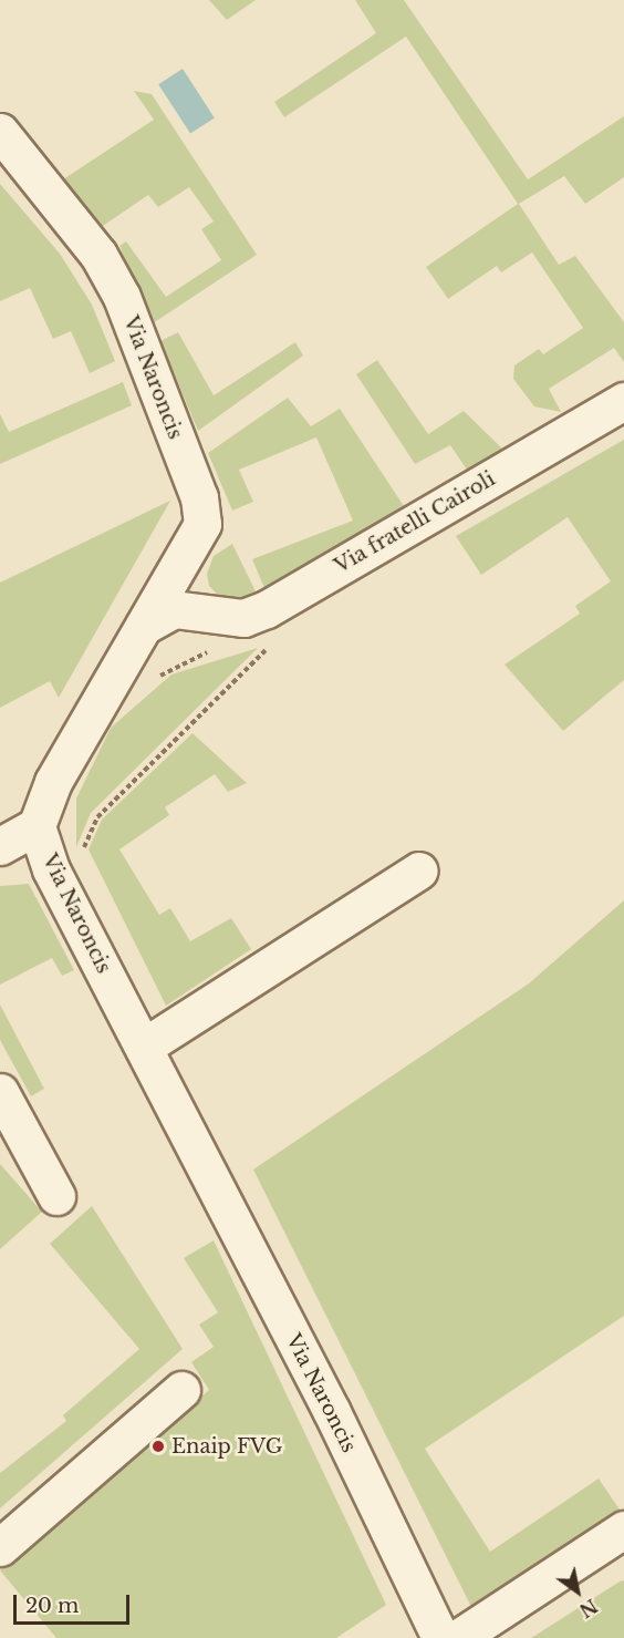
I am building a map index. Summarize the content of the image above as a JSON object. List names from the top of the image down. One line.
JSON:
{"streets":{"street":["Via Naroncis","Via fratelli Cairoli"]},"crossings":[["Via Naroncis","Via fratelli Cairoli"]],"places":["Enaip FVG"],"scale_bar":"20 m","north":"bottom right"}
